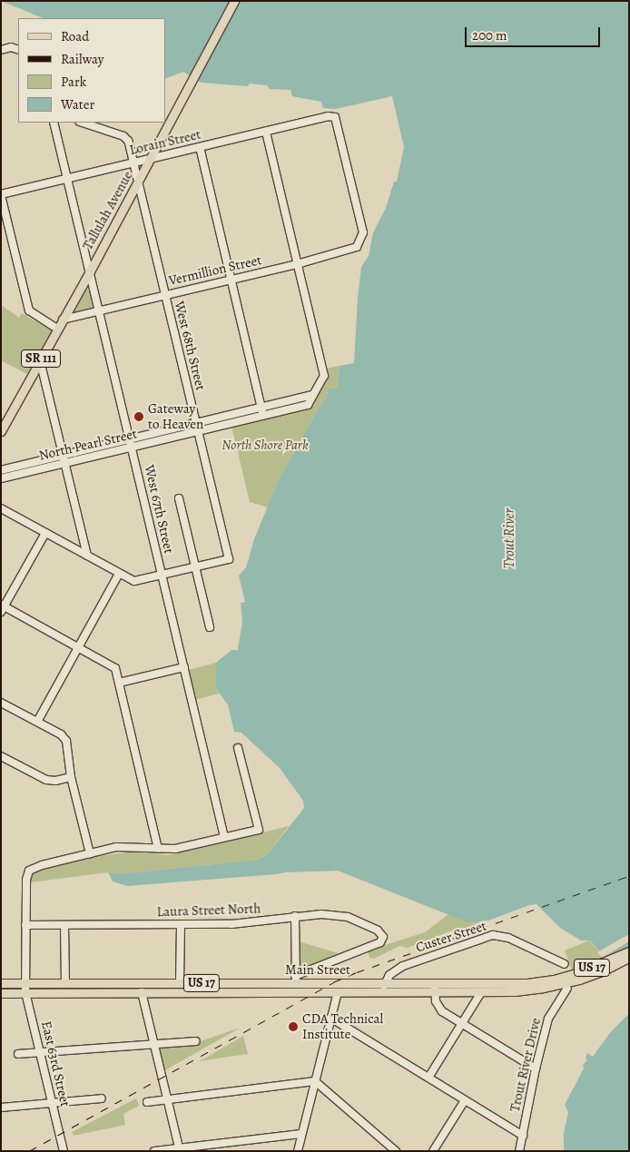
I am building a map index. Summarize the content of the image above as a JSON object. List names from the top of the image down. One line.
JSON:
{"streets":{"main road":["Tallulah Avenue","SR 111","US 17","Main Street"],"street":["Lorain Street","Vermillion Street","West 68th Street","North Pearl Street","West 67th Street","Laura Street North","Custer Street","East 63rd Street","Trout River Drive"]},"crossings":[["Lorain Street","Tallulah Avenue"],["Lorain Street","Vermillion Street"],["Lorain Street","West 68th Street"],["Lorain Street","West 67th Street"],["Tallulah Avenue","Vermillion Street"],["Tallulah Avenue","West 68th Street"],["Tallulah Avenue","West 67th Street"],["Vermillion Street","West 68th Street"],["Vermillion Street","North Pearl Street"],["Vermillion Street","West 67th Street"],["West 68th Street","North Pearl Street"],["North Pearl Street","West 67th Street"],["Laura Street North","Main Street"],["Laura Street North","East 63rd Street"],["Custer Street","Main Street"],["Main Street","East 63rd Street"]],"water":["Trout River"],"parks":["North Shore Park"],"places":["Gateway to Heaven","CDA Technical Institute"],"legend":["Road","Railway","Park","Water"],"scale_bar":"200 m"}
